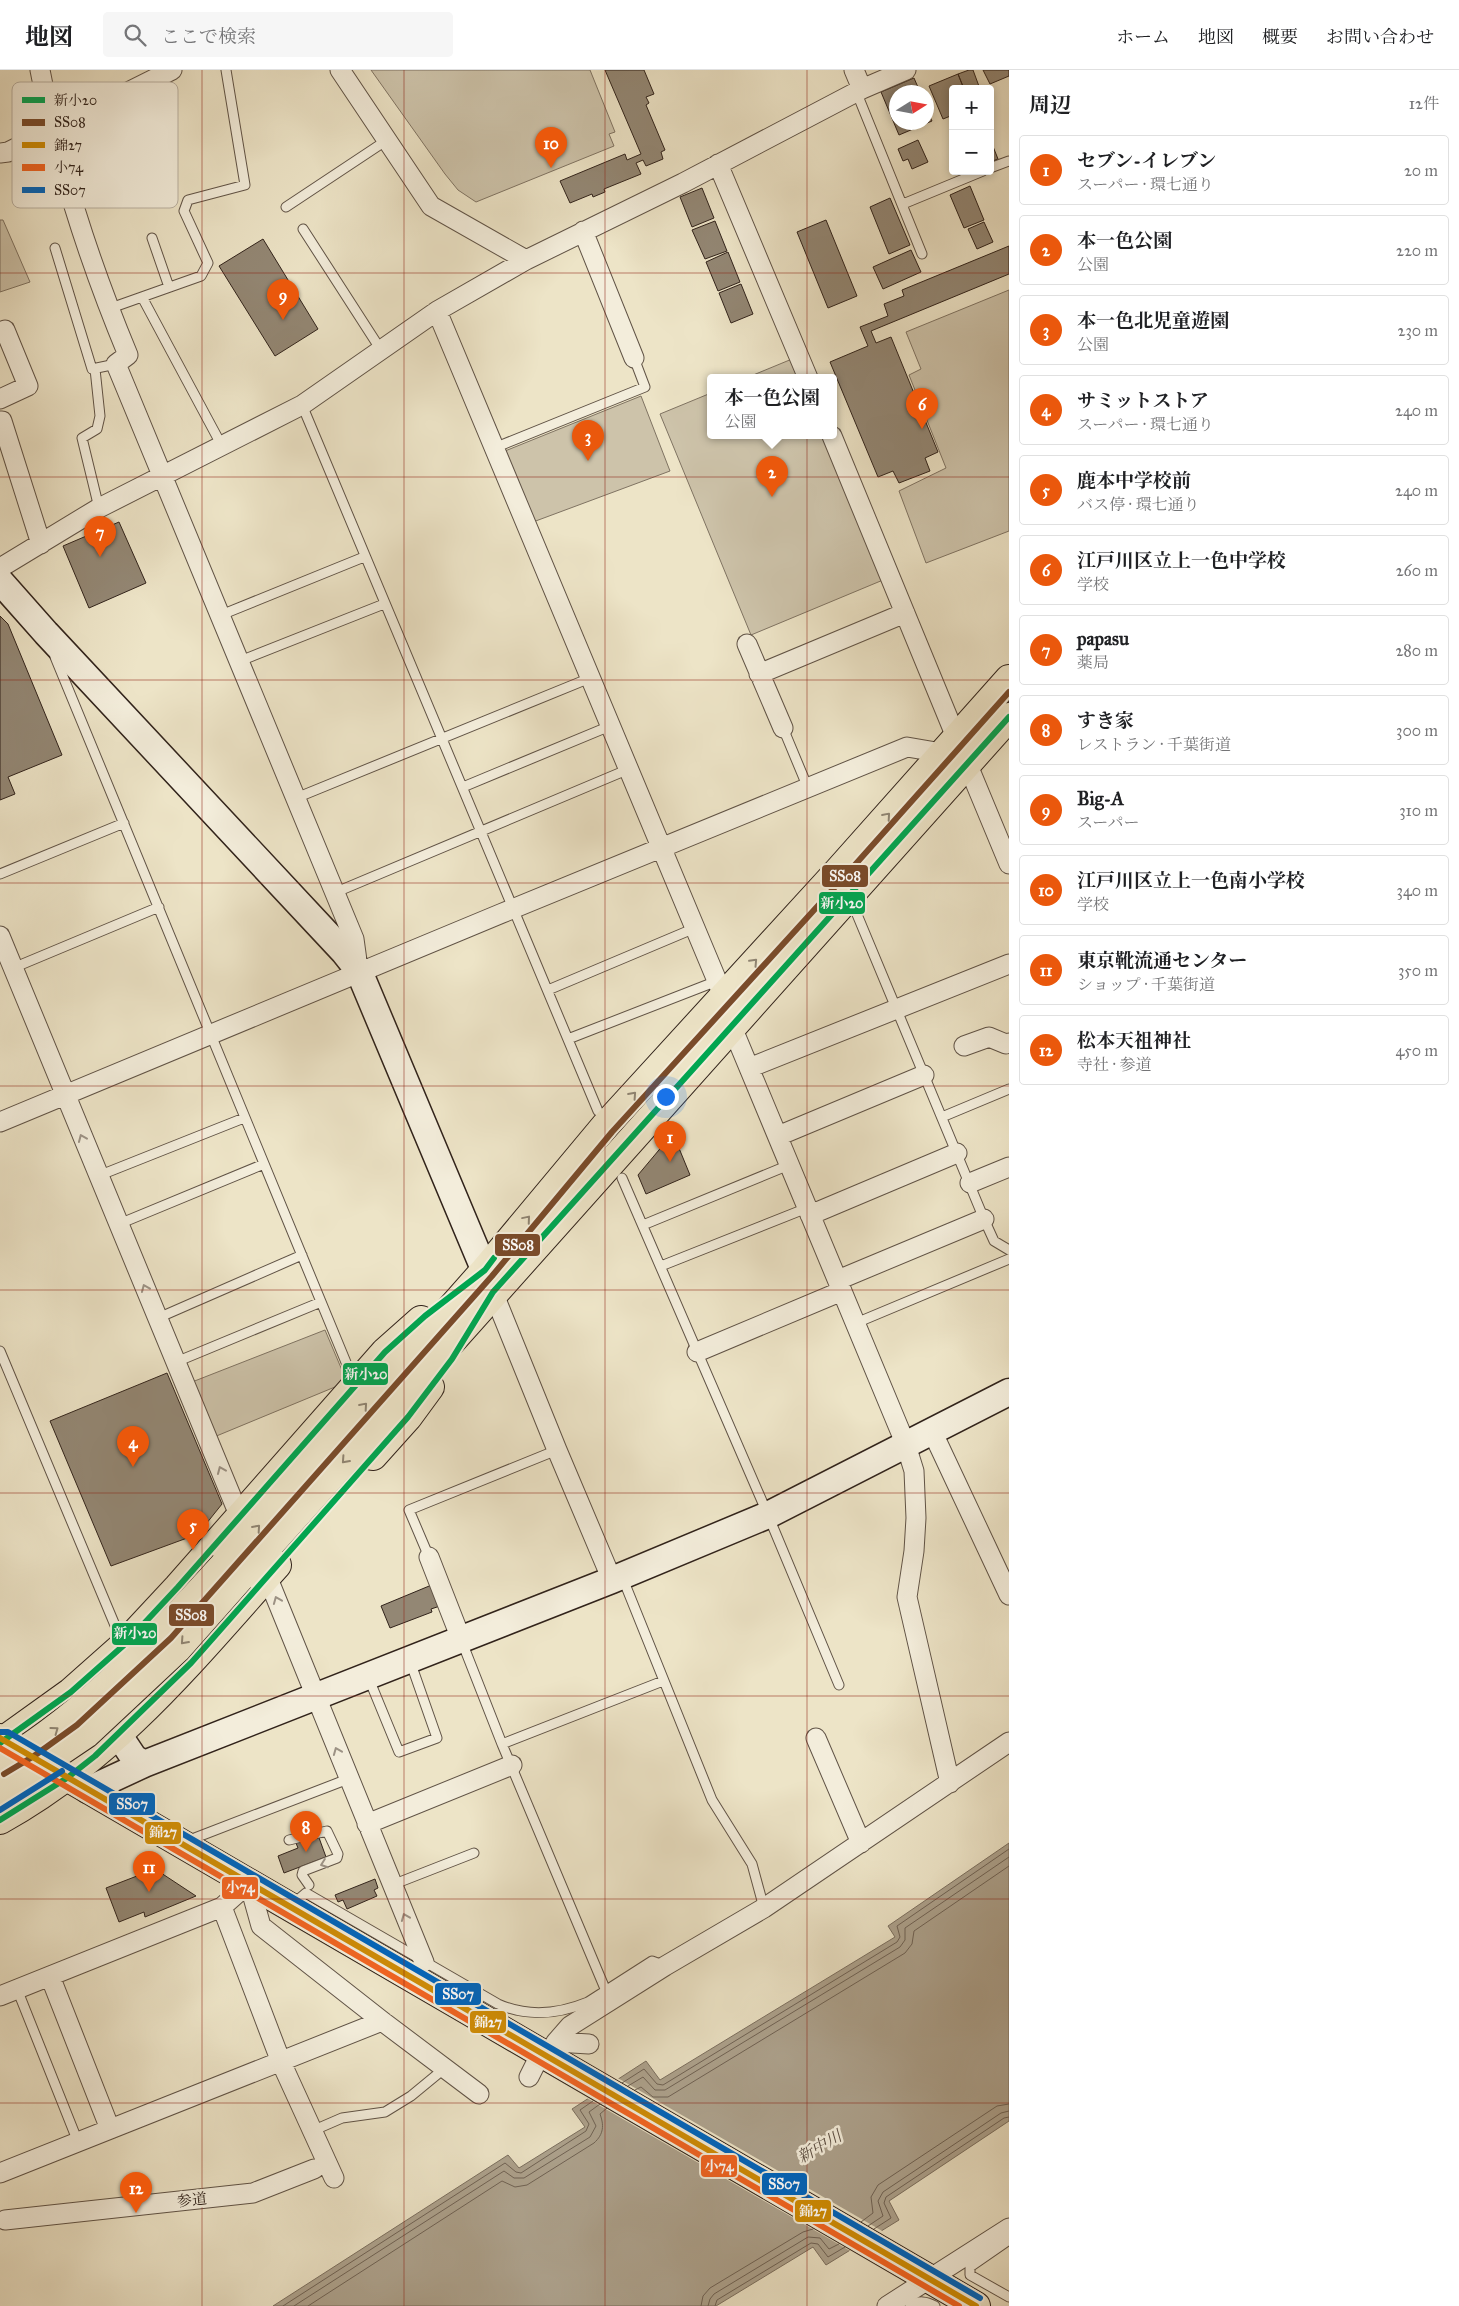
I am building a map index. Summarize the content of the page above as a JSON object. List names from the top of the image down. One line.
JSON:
{"streets":{"street":["参道"]},"water":["新中川"],"lines":["transit line SS08","transit line 新小20","transit line SS07","transit line 錦27","transit line 小74"],"legend":["新小20","SS08","錦27","小74","SS07"],"north":"right","page":{"header":"地図","search":"ここで検索","nav":["ホーム","地図","概要","お問い合わせ"],"heading":["周辺","12件"],"map_buttons":["+","−"],"pins":["10","9","6","3","2","7","1","4","5","8","11","12"],"list":[{"mark":"1","name":"セブン-イレブン","note":"スーパー · 環七通り","value":"20 m"},{"mark":"2","name":"本一色公園","note":"公園","value":"220 m"},{"mark":"3","name":"本一色北児童遊園","note":"公園","value":"230 m"},{"mark":"4","name":"サミットストア","note":"スーパー · 環七通り","value":"240 m"},{"mark":"5","name":"鹿本中学校前","note":"バス停 · 環七通り","value":"240 m"},{"mark":"6","name":"江戸川区立上一色中学校","note":"学校","value":"260 m"},{"mark":"7","name":"papasu","note":"薬局","value":"280 m"},{"mark":"8","name":"すき家","note":"レストラン · 千葉街道","value":"300 m"},{"mark":"9","name":"Big-A","note":"スーパー","value":"310 m"},{"mark":"10","name":"江戸川区立上一色南小学校","note":"学校","value":"340 m"},{"mark":"11","name":"東京靴流通センター","note":"ショップ · 千葉街道","value":"350 m"},{"mark":"12","name":"松本天祖神社","note":"寺社 · 参道","value":"450 m"}],"popup":["本一色公園","公園"]}}
